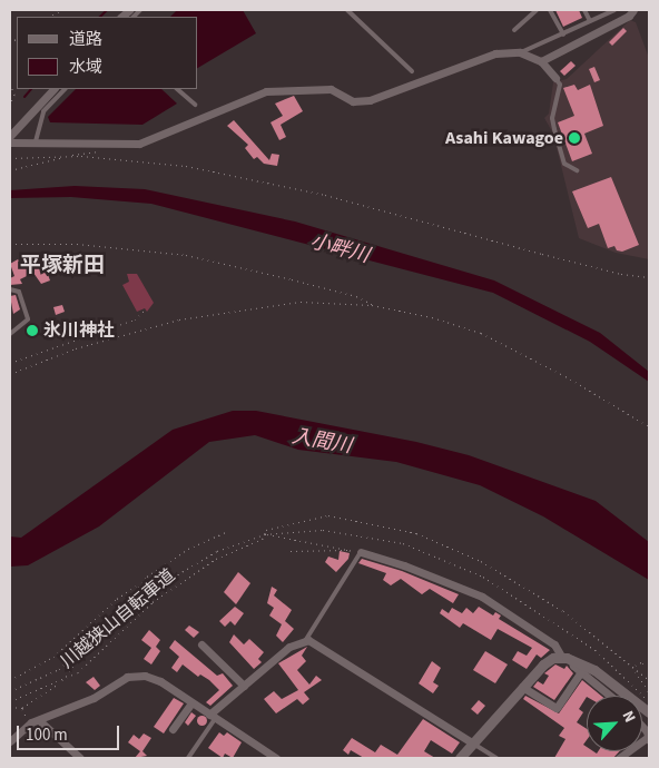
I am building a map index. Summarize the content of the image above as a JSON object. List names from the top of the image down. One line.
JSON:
{"streets":{"path":["川越狭山自転車道"]},"districts":["平塚新田"],"water":["小畔川","入間川"],"places":["Asahi Kawagoe","氷川神社"],"legend":["道路","水域"],"scale_bar":"100 m","north":"top right"}
